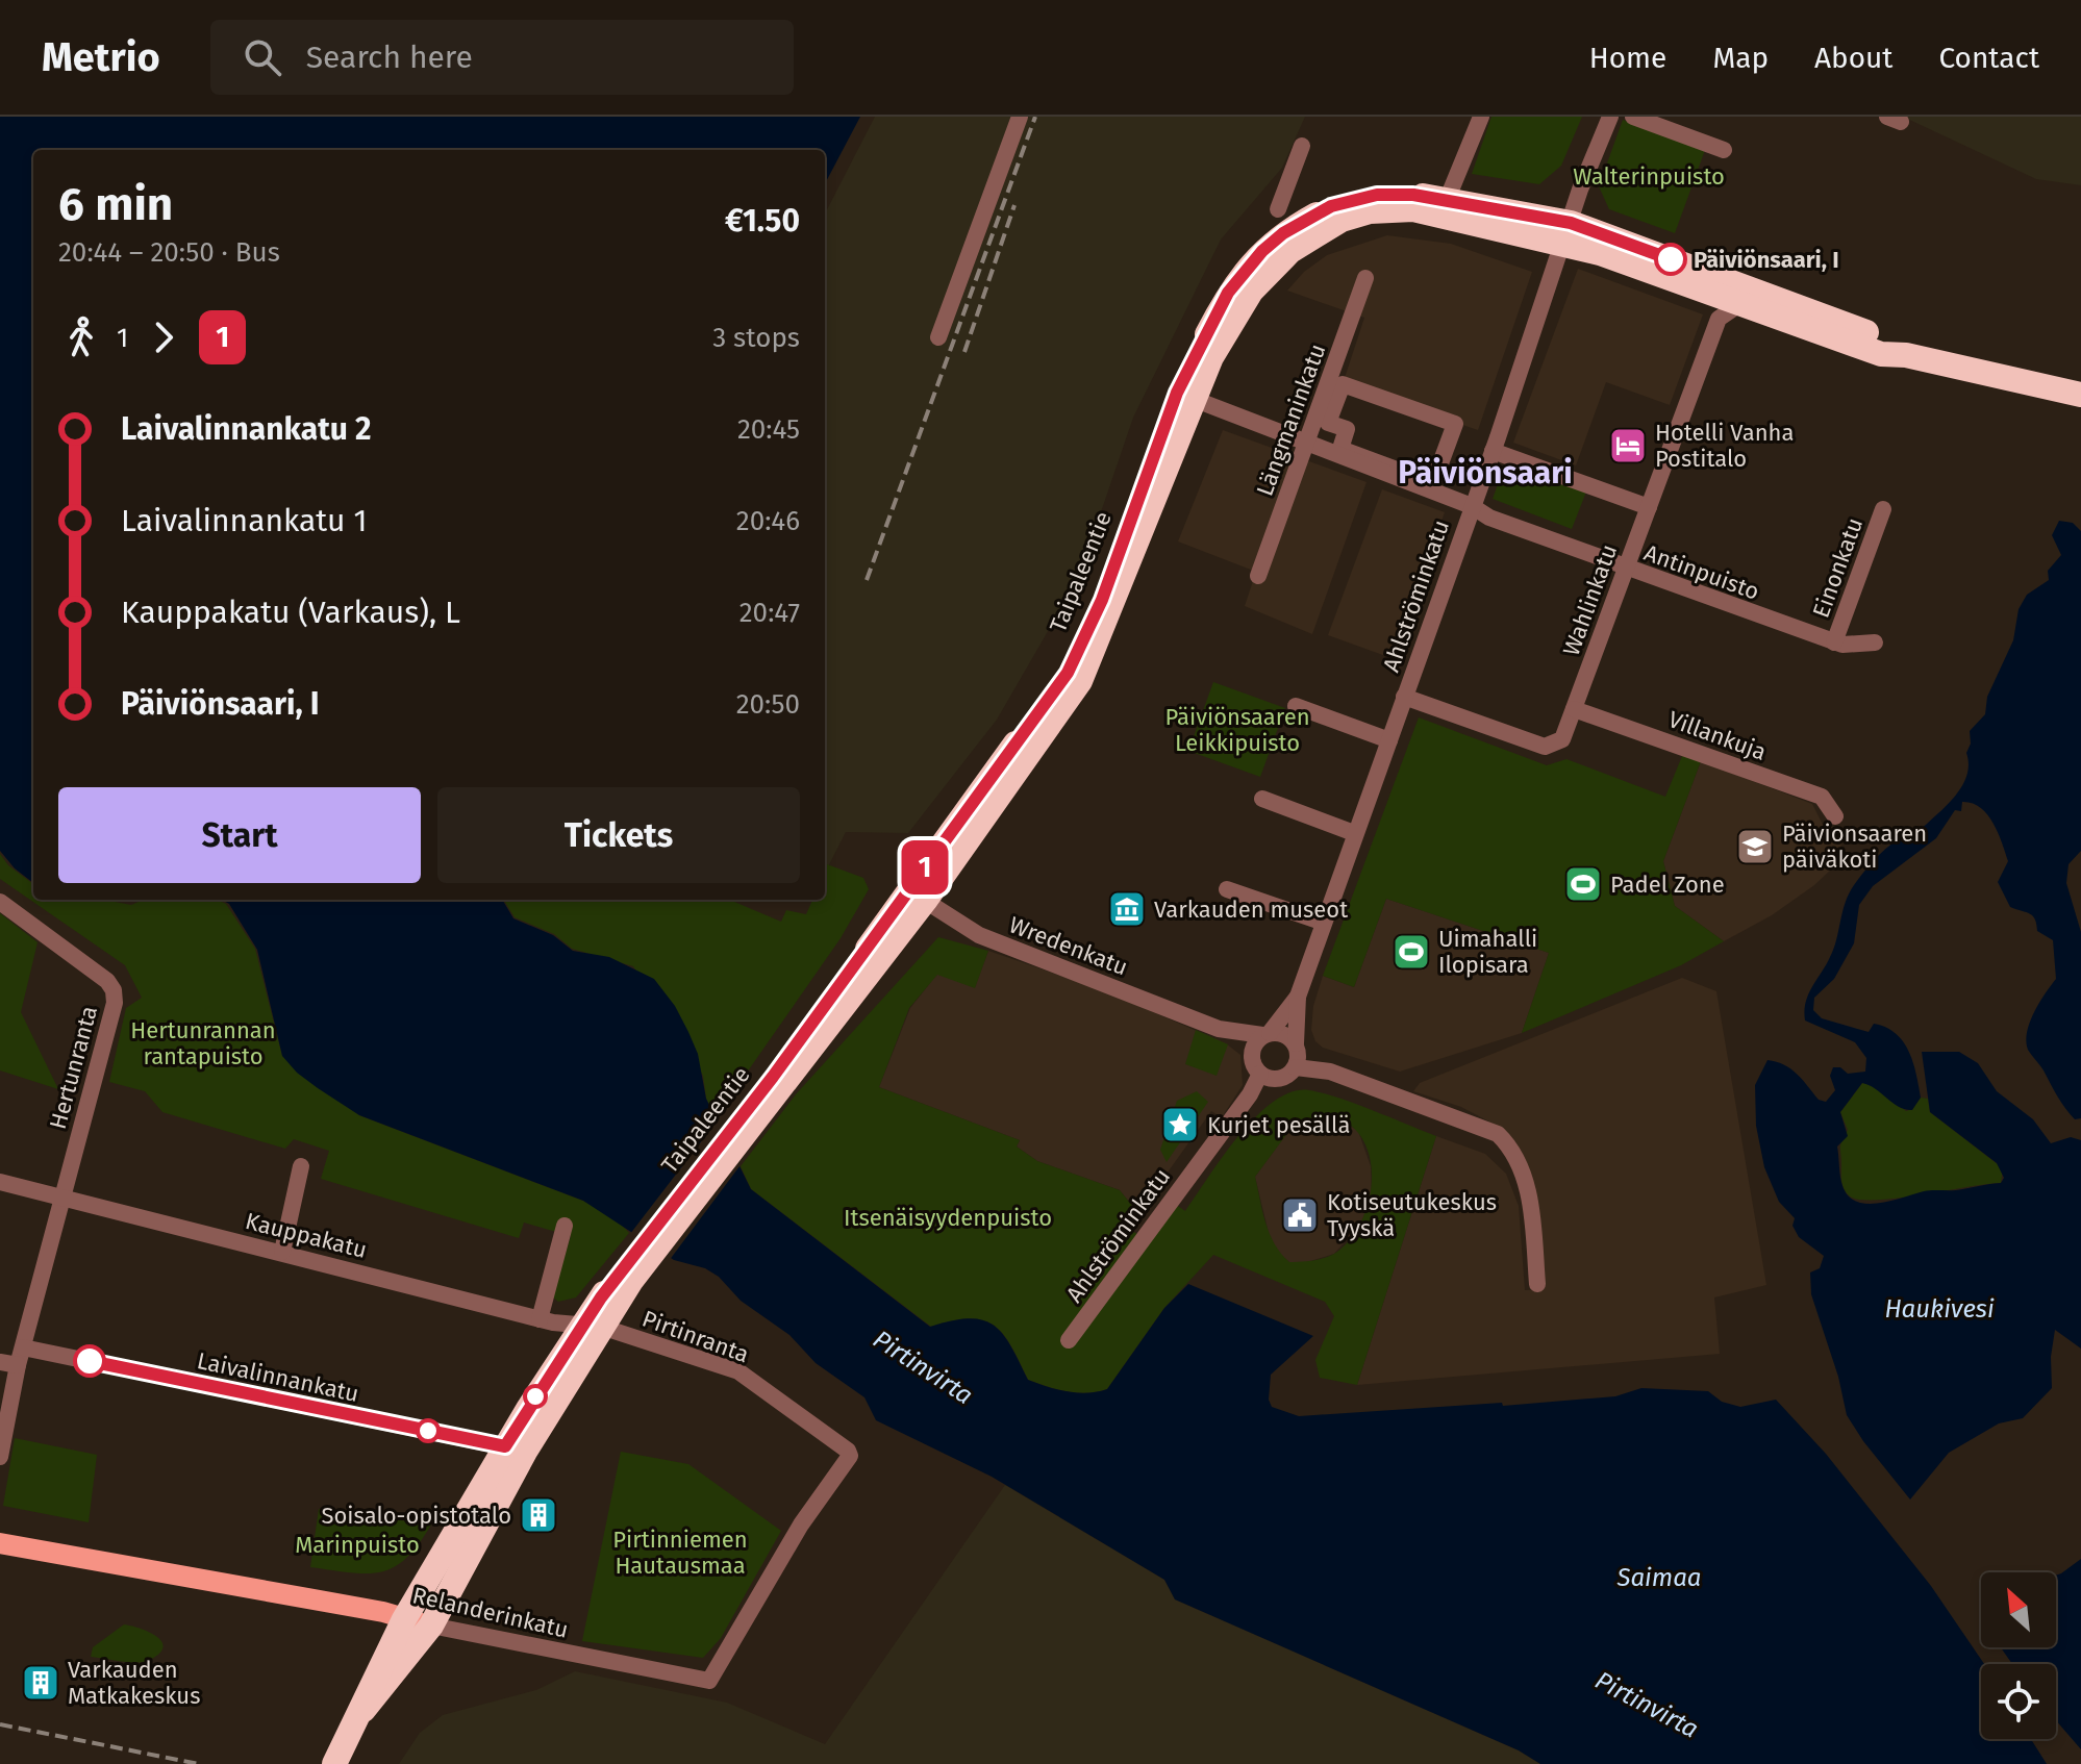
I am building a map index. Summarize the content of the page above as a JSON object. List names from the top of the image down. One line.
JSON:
{"streets":{"highway":["Taipaleentie"],"main road":["Relanderinkatu"],"street":["Längmaninkatu","Einonkatu","Antinpuisto","Ahlströminkatu","Wahlinkatu","Villankuja","Wredenkatu","Hertunranta","Kauppakatu","Pirtinranta","Laivalinnankatu"]},"crossings":[["Längmaninkatu","Antinpuisto"],["Einonkatu","Antinpuisto"],["Taipaleentie","Antinpuisto"],["Taipaleentie","Ahlströminkatu"],["Taipaleentie","Wahlinkatu"],["Taipaleentie","Wredenkatu"],["Taipaleentie","Kauppakatu"],["Taipaleentie","Pirtinranta"],["Taipaleentie","Laivalinnankatu"],["Antinpuisto","Ahlströminkatu"],["Antinpuisto","Wahlinkatu"],["Ahlströminkatu","Wahlinkatu"],["Ahlströminkatu","Wredenkatu"],["Wahlinkatu","Villankuja"],["Hertunranta","Kauppakatu"],["Kauppakatu","Pirtinranta"],["Pirtinranta","Relanderinkatu"]],"districts":["Päiviönsaari"],"water":["Haukivesi","Pirtinvirta","Saimaa"],"parks":["Walterinpuisto","Päiviönsaaren Leikkipuisto","Hertunrannan rantapuisto","Itsenäisyydenpuisto","Pirtinniemen Hautausmaa","Marinpuisto"],"places":{"other":["Päiviönsaari, I"],"hotel":["Hotelli Vanha Postitalo"],"school or university":["Päivionsaaren päiväkoti"],"sports":["Padel Zone","Uimahalli Ilopisara"],"museum":["Varkauden museot"],"place":["Kurjet pesällä"],"public building":["Kotiseutukeskus Tyyskä"],"building":["Soisalo-opistotalo","Varkauden Matkakeskus"]},"lines":["bus line 1"],"north":"top left","page":{"header":"Metrio","search":"Search here","nav":["Home","Map","About","Contact"],"on_map":"1","heading":["6 min","20:44 – 20:50 · Bus","€1.50"],"legs":["1","1","3 stops"],"list":[{"name":"Laivalinnankatu 2","value":"20:45"},{"name":"Laivalinnankatu 1","value":"20:46"},{"name":"Kauppakatu (Varkaus), L","value":"20:47"},{"name":"Päiviönsaari, I","value":"20:50"}],"buttons":["Start","Tickets"]}}
